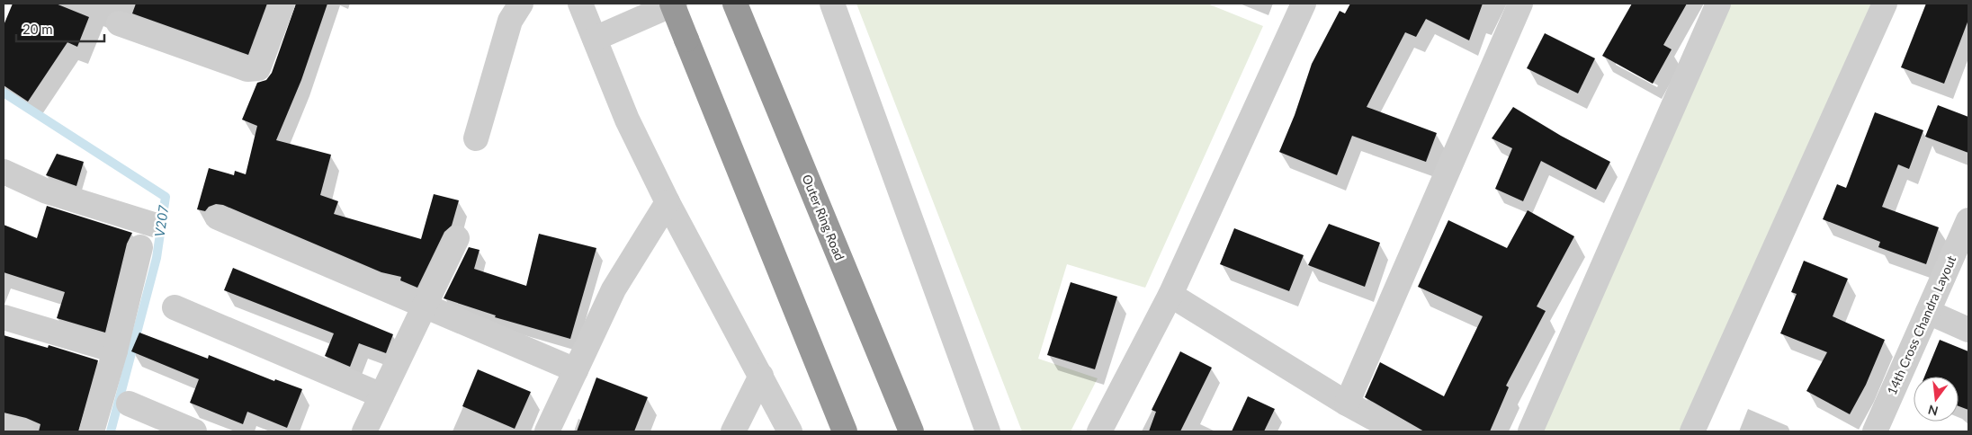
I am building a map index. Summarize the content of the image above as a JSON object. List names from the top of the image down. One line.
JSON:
{"streets":{"highway":["Outer Ring Road"],"street":["14th Cross Chandra Layout"]},"water":["V207"],"scale_bar":"20 m","north":"bottom"}
